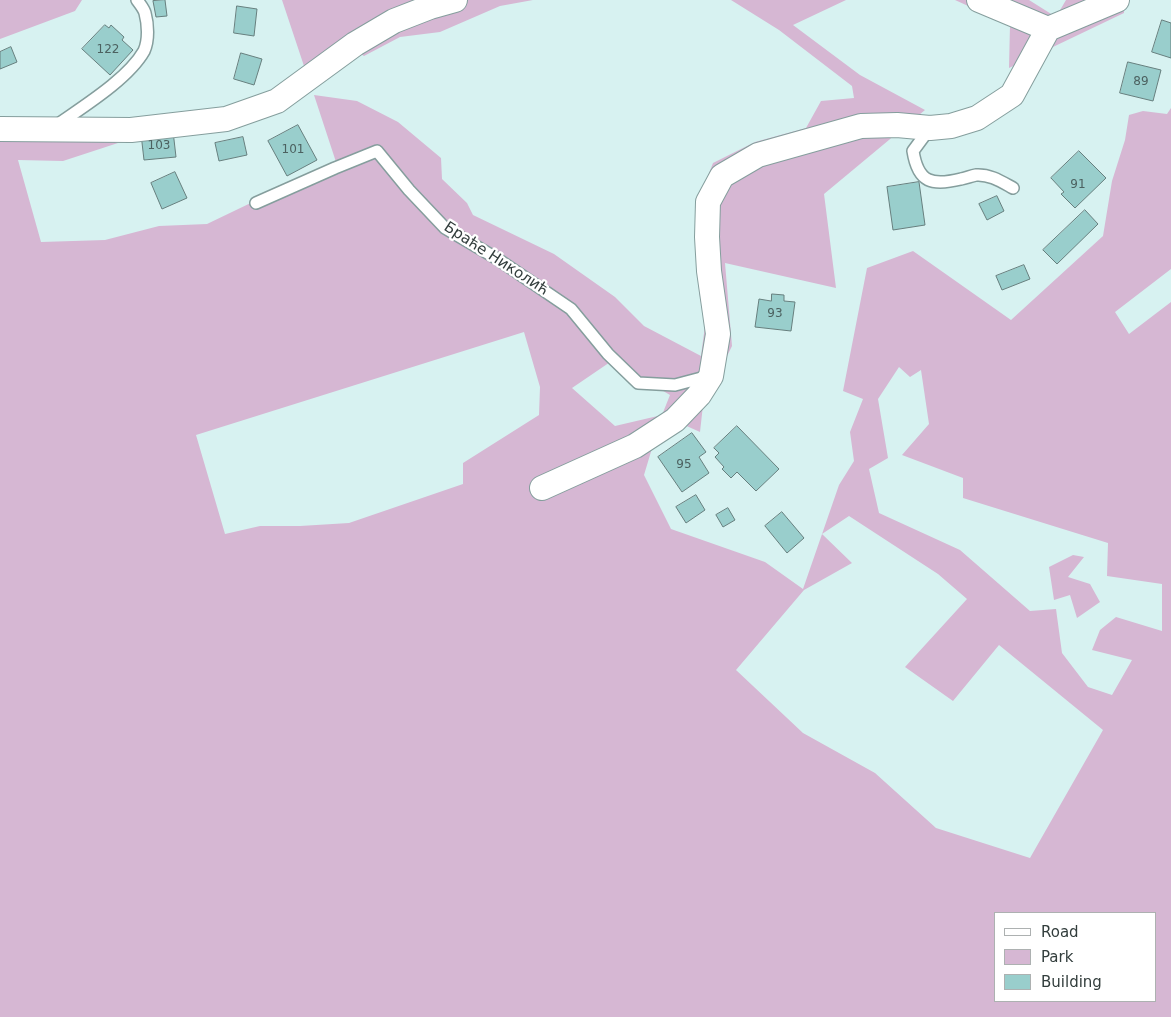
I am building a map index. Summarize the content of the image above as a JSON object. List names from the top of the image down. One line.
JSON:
{"streets":{"lane":["Браће Николић"]},"house_numbers":["122","89","103","101","91","93","95"],"legend":["Road","Park","Building"]}
